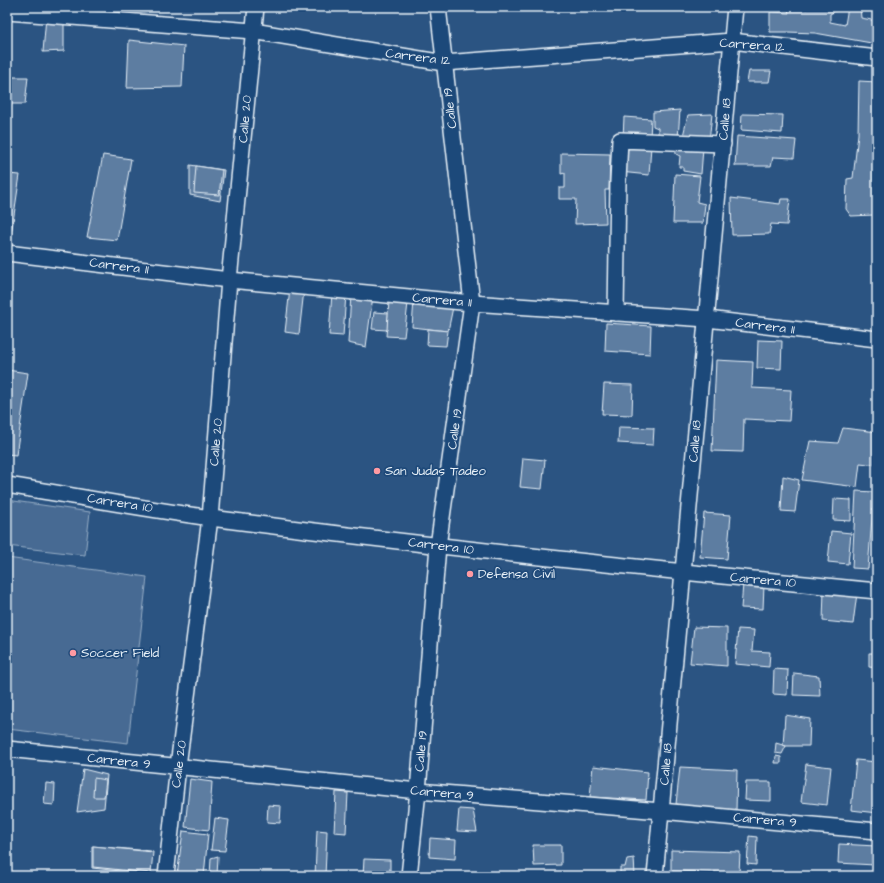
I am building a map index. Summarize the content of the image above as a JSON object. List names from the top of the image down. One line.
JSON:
{"streets":{"street":["Carrera 12","Calle 19","Calle 20","Calle 18","Carrera 11","Carrera 10","Carrera 9"]},"crossings":[["Carrera 12","Calle 19"],["Carrera 12","Calle 20"],["Carrera 12","Calle 18"],["Calle 19","Carrera 11"],["Calle 19","Carrera 10"],["Calle 19","Carrera 9"],["Calle 20","Carrera 11"],["Calle 20","Carrera 10"],["Calle 20","Carrera 9"],["Calle 18","Carrera 11"],["Calle 18","Carrera 10"],["Calle 18","Carrera 9"]],"places":["San Judas Tadeo","Defensa Civil","Soccer Field"]}
